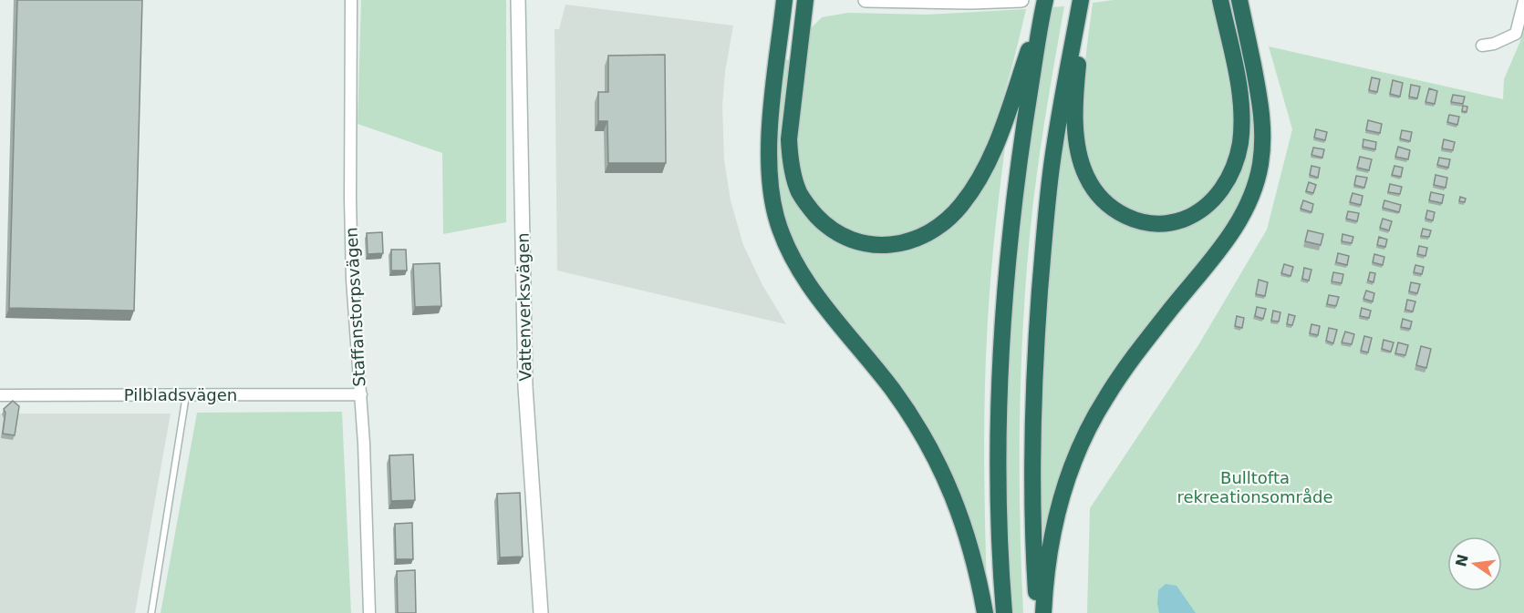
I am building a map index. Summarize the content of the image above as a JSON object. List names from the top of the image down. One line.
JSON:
{"streets":{"street":["Staffanstorpsvägen","Vattenverksvägen","Pilbladsvägen"]},"crossings":[["Staffanstorpsvägen","Pilbladsvägen"]],"parks":["Bulltofta rekreationsområde"],"north":"left"}
